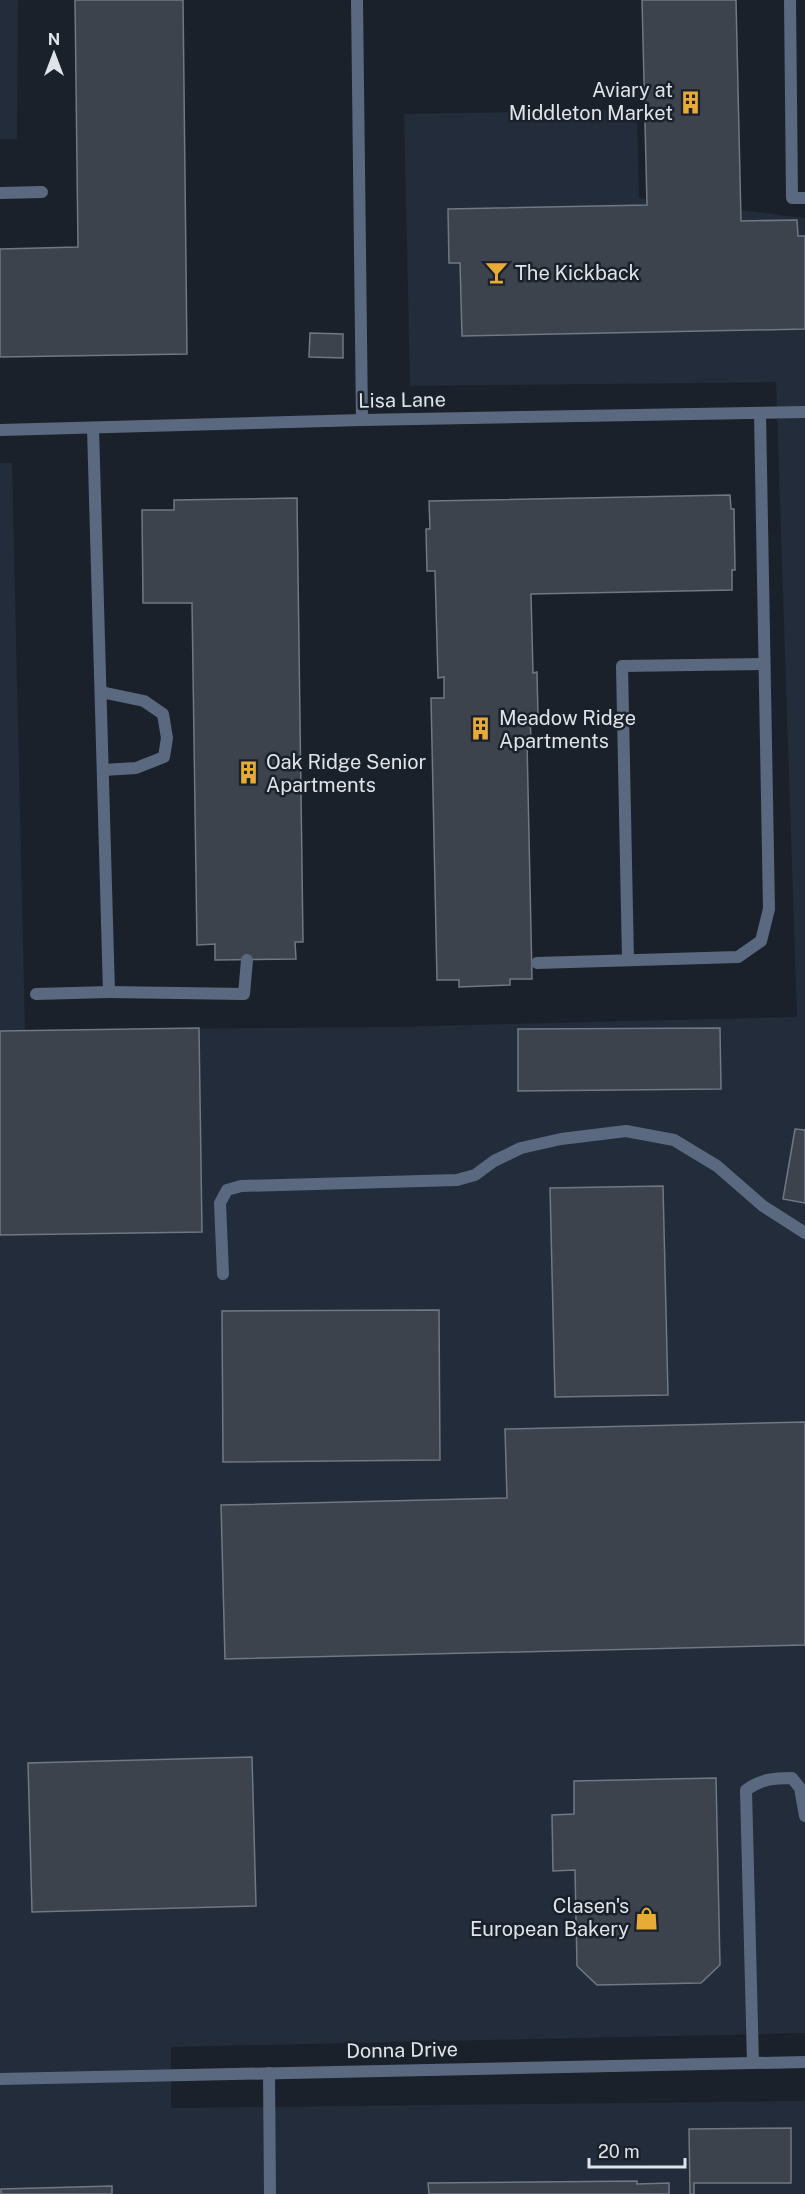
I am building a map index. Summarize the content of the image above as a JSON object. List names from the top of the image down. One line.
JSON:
{"streets":{"street":["Lisa Lane","Donna Drive"]},"places":{"building":["Aviary at Middleton Market","Meadow Ridge Apartments","Oak Ridge Senior Apartments"],"bar":["The Kickback"],"shop":["Clasen's European Bakery"]},"scale_bar":"20 m","north":"top"}
